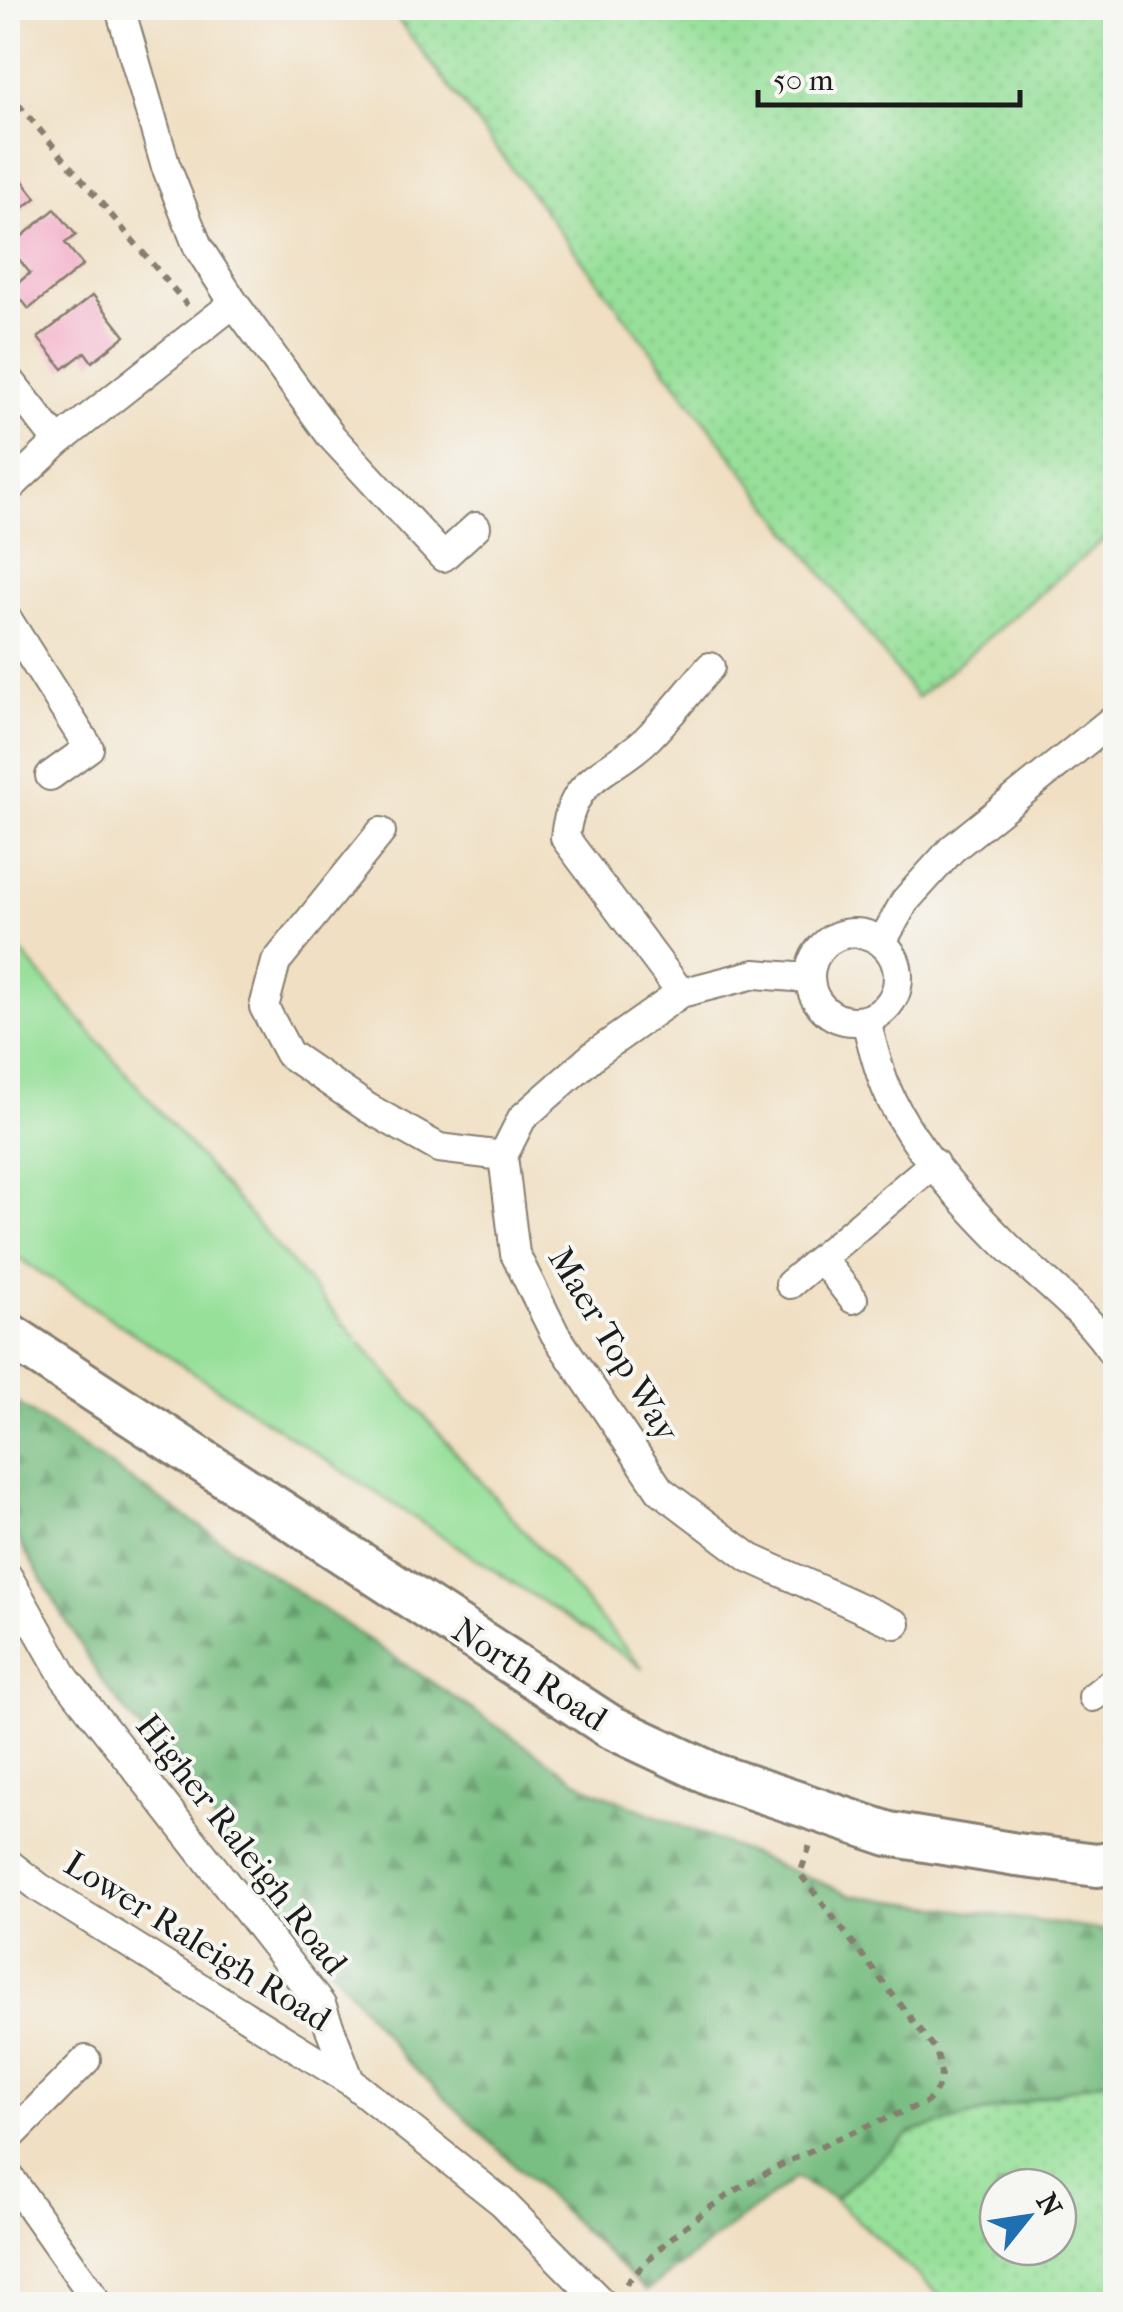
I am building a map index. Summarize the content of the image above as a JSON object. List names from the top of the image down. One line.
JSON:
{"streets":{"main road":["North Road"],"street":["Maer Top Way","Higher Raleigh Road","Lower Raleigh Road"]},"crossings":[["Higher Raleigh Road","Lower Raleigh Road"]],"scale_bar":"50 m","north":"top right"}
